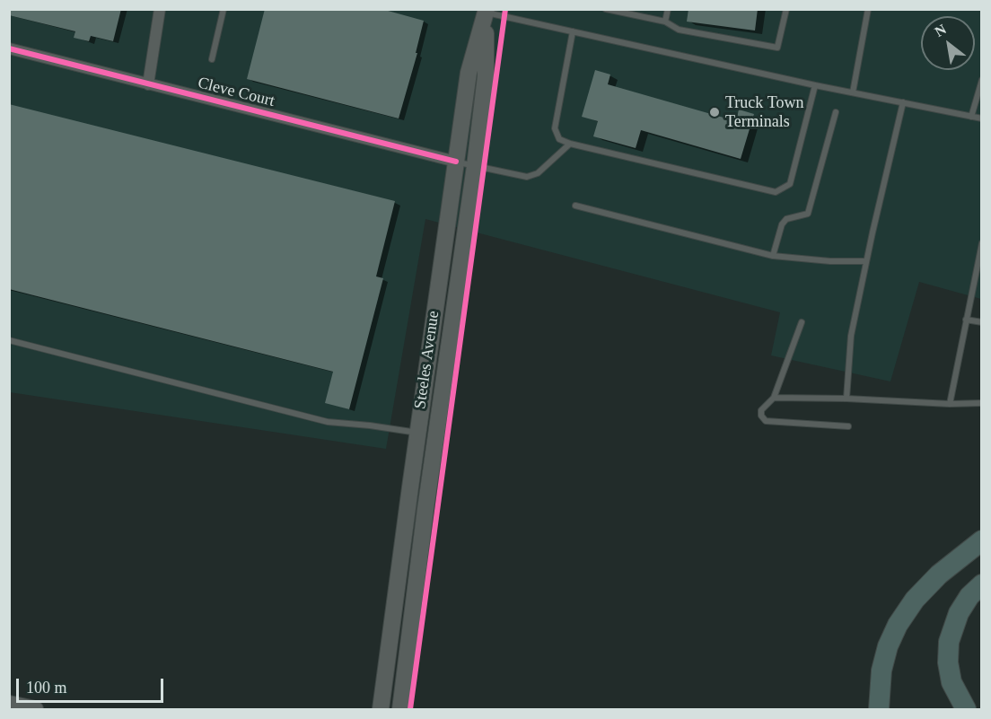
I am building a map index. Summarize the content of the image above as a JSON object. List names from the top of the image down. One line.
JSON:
{"streets":{"main road":["Steeles Avenue"],"street":["Cleve Court"]},"crossings":[["Cleve Court","Steeles Avenue"]],"places":["Truck Town Terminals"],"scale_bar":"100 m","north":"top left"}
